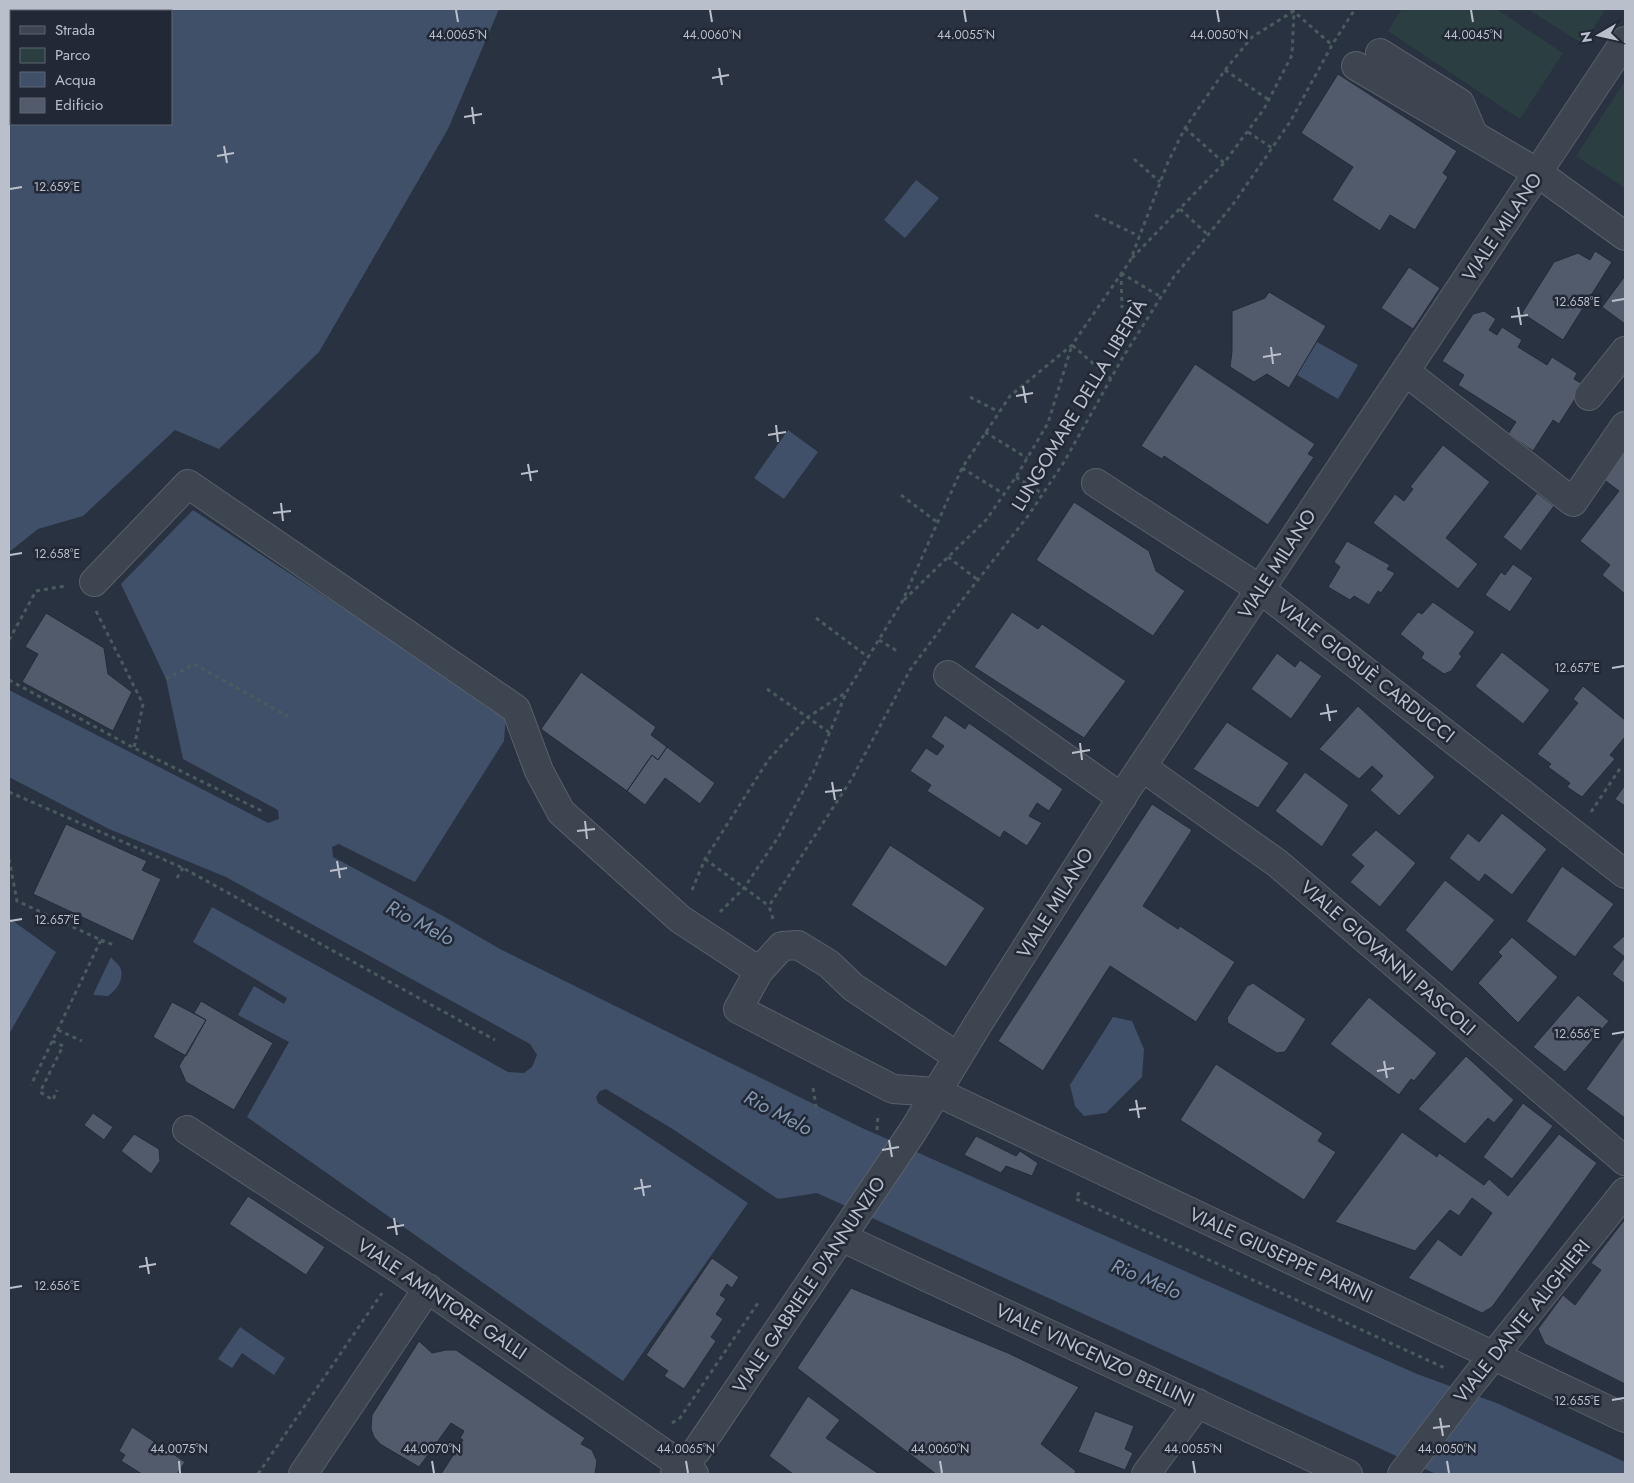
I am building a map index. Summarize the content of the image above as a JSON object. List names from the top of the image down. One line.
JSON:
{"streets":{"street":["VIALE MILANO","VIALE GIOSUÈ CARDUCCI","VIALE GIOVANNI PASCOLI","VIALE GIUSEPPE PARINI","VIALE GABRIELE D'ANNUNZIO","VIALE AMINTORE GALLI","VIALE DANTE ALIGHIERI","VIALE VINCENZO BELLINI"],"path":["LUNGOMARE DELLA LIBERTÀ"]},"crossings":[["VIALE MILANO","VIALE GIOSUÈ CARDUCCI"],["VIALE MILANO","VIALE GIOVANNI PASCOLI"],["VIALE MILANO","VIALE GIUSEPPE PARINI"],["VIALE MILANO","VIALE GABRIELE D'ANNUNZIO"],["VIALE GIUSEPPE PARINI","VIALE GABRIELE D'ANNUNZIO"],["VIALE GIUSEPPE PARINI","VIALE DANTE ALIGHIERI"],["VIALE GABRIELE D'ANNUNZIO","VIALE AMINTORE GALLI"],["VIALE GABRIELE D'ANNUNZIO","VIALE VINCENZO BELLINI"]],"water":["Rio Melo"],"legend":["Strada","Parco","Acqua","Edificio"],"north":"left","coordinates":["44.0065°N","44.0060°N","44.0055°N","44.0050°N","44.0045°N","12.659°E","12.658°E","12.657°E","12.656°E","12.655°E","44.0075°N","44.0070°N"]}
